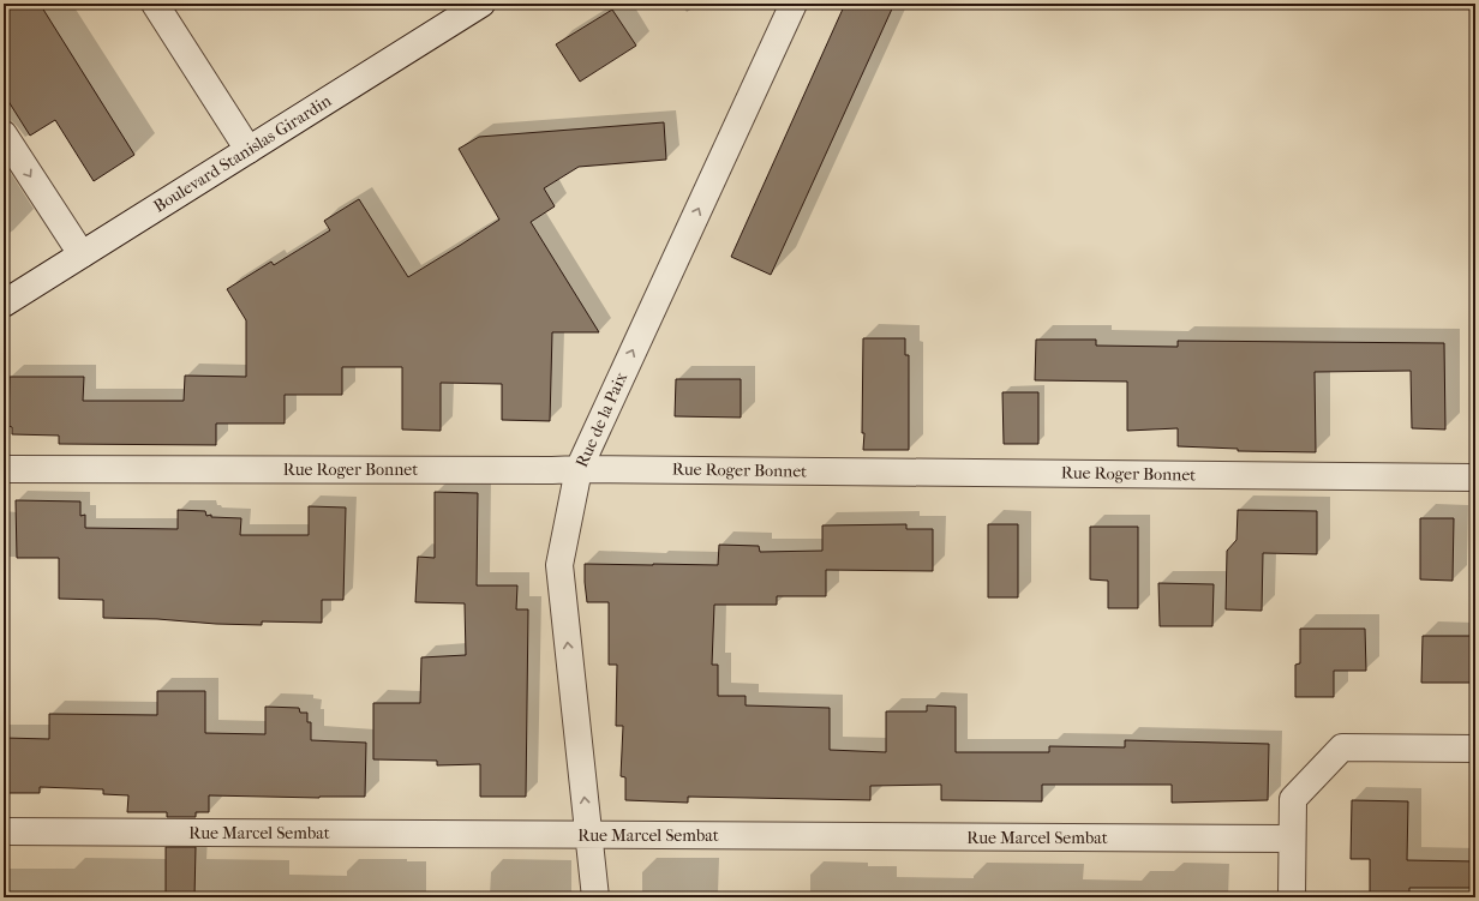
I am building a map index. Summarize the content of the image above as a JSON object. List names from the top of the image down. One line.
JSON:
{"streets":{"street":["Boulevard Stanislas Girardin","Rue de la Paix","Rue Roger Bonnet","Rue Marcel Sembat"]},"crossings":[["Rue de la Paix","Rue Roger Bonnet"],["Rue de la Paix","Rue Marcel Sembat"]],"one_way":["Rue de la Paix"]}
